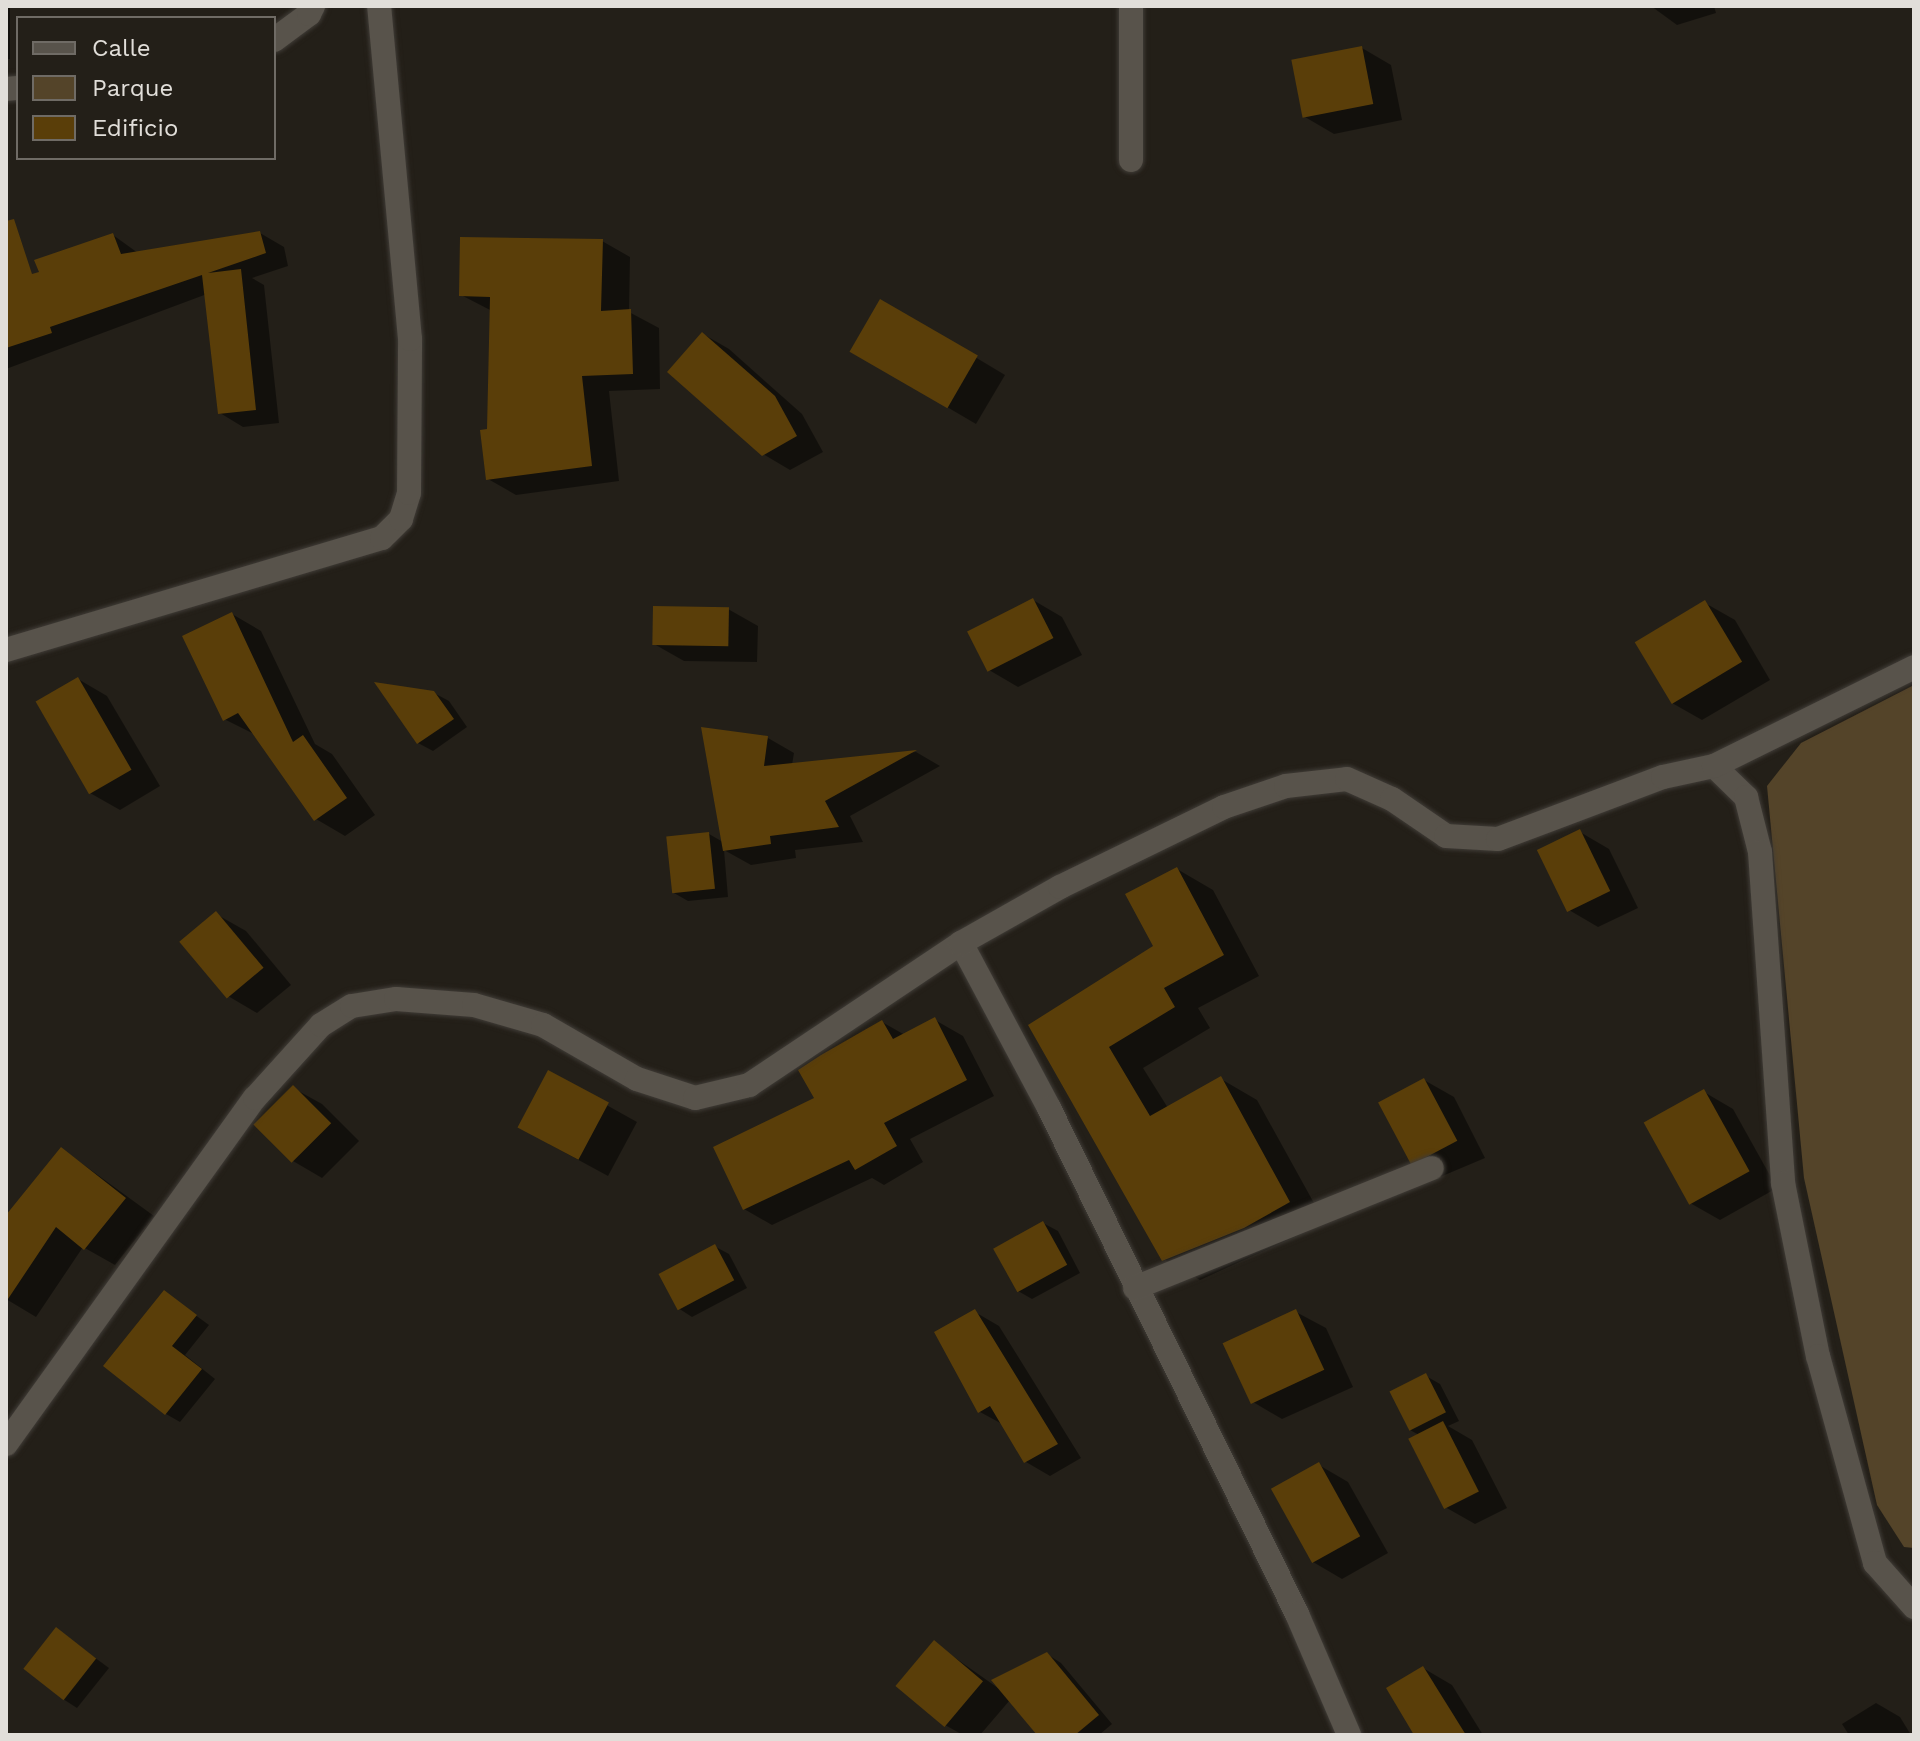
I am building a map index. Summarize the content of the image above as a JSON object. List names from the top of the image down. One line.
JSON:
{"legend":["Calle","Parque","Edificio"]}
